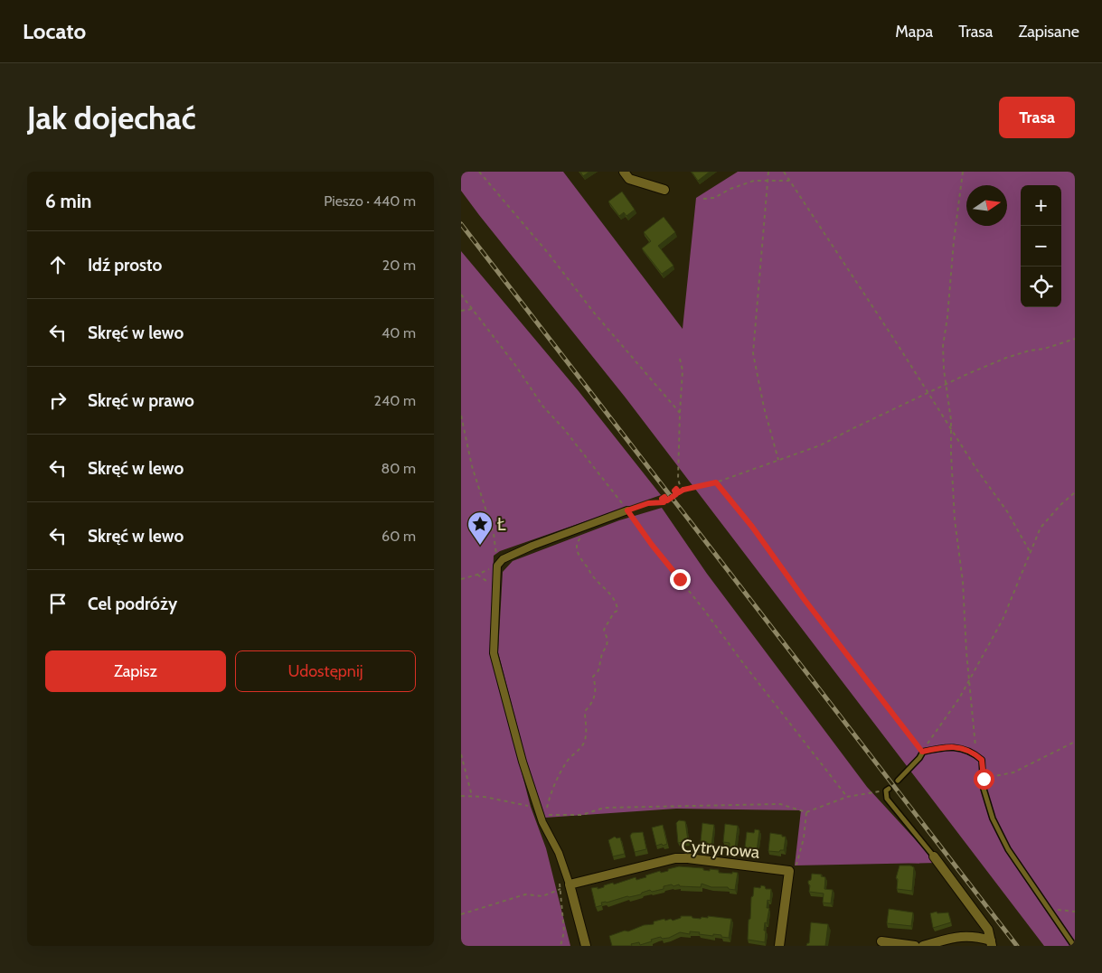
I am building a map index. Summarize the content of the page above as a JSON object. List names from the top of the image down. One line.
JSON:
{"streets":{"street":["Cytrynowa"]},"places":{"place":["Ł"]},"north":"right","page":{"header":"Locato","nav":["Mapa","Trasa","Zapisane"],"buttons":["Trasa",["Zapisz","Udostępnij"]],"title":"Jak dojechać","heading":["6 min","Pieszo · 440 m"],"map_buttons":["+","−"],"list":[["Idź prosto","20 m"],["Skręć w lewo","40 m"],["Skręć w prawo","240 m"],["Skręć w lewo","80 m"],["Skręć w lewo","60 m"],"Cel podróży"]}}
